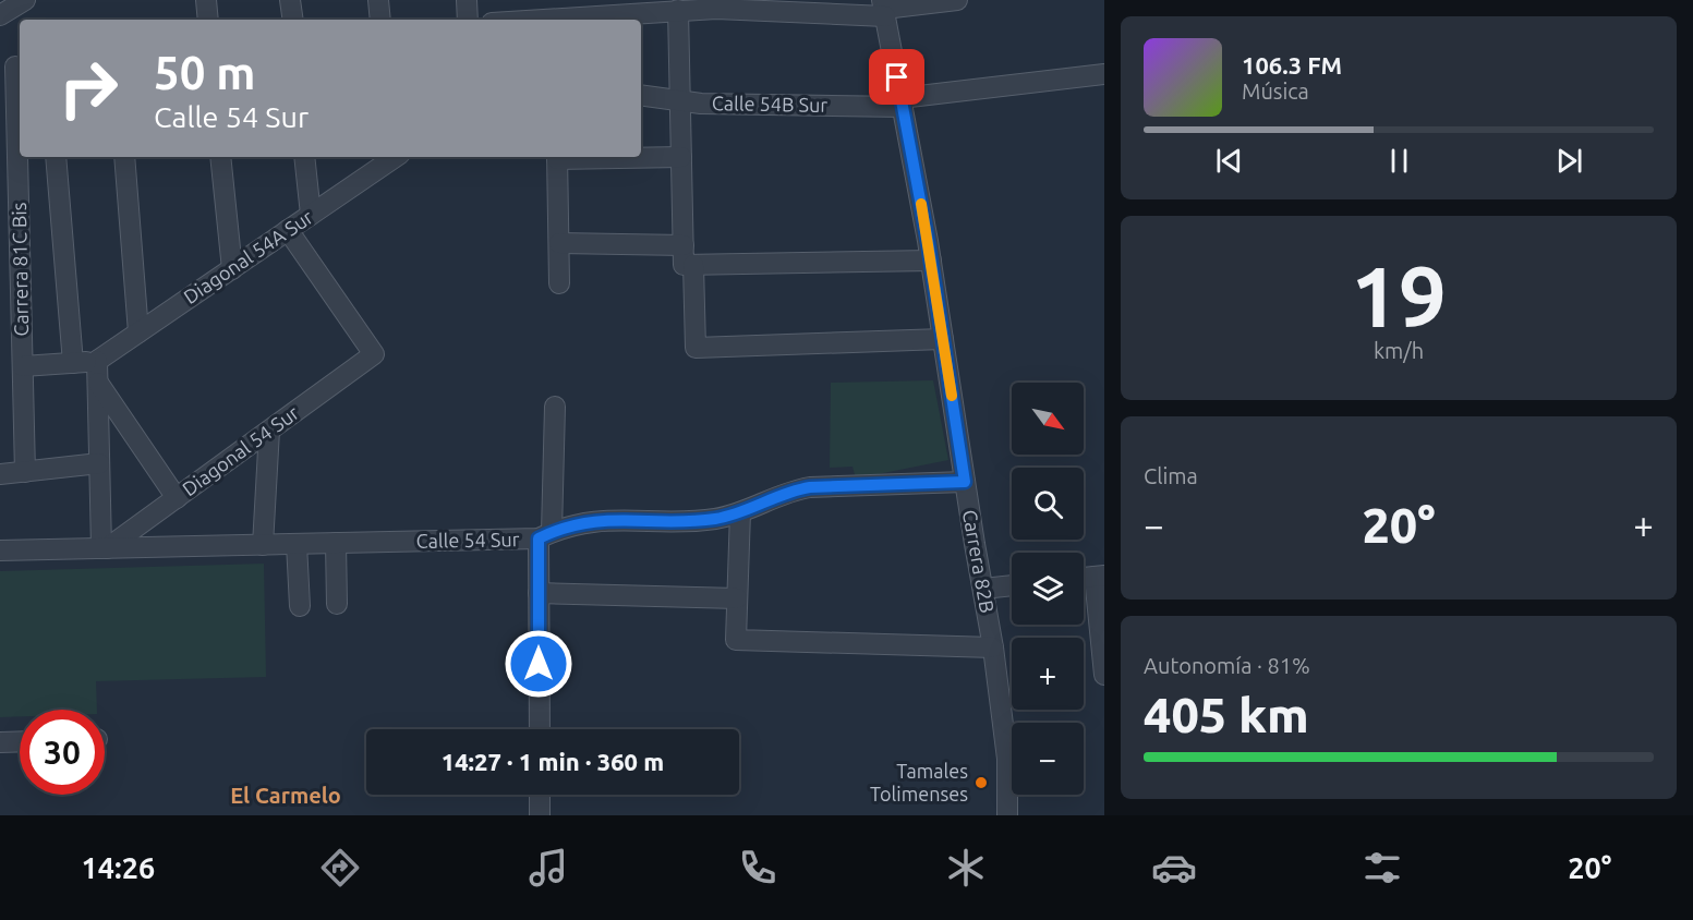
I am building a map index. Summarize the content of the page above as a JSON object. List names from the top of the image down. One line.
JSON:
{"streets":{"street":["Calle 54B Sur","Diagonal 54A Sur","Carrera 81C Bis","Diagonal 54 Sur","Calle 54 Sur","Carrera 82B"]},"crossings":[["Calle 54B Sur","Carrera 82B"],["Diagonal 54A Sur","Diagonal 54 Sur"],["Diagonal 54 Sur","Calle 54 Sur"],["Calle 54 Sur","Carrera 82B"]],"districts":["El Carmelo"],"places":["Tamales Tolimenses"],"north":"bottom right","page":{"turn":["50 m","Calle 54 Sur"],"song":["106.3 FM","Música"],"tile":[["19","km/h"],"Clima",["Autonomía · 81%","405 km"]],"map_buttons":["+","−"],"heat":["−","20°","+"],"limit":"30","trip":"14:27 · 1 min · 360 m","tabs":["14:26","20°"]}}
